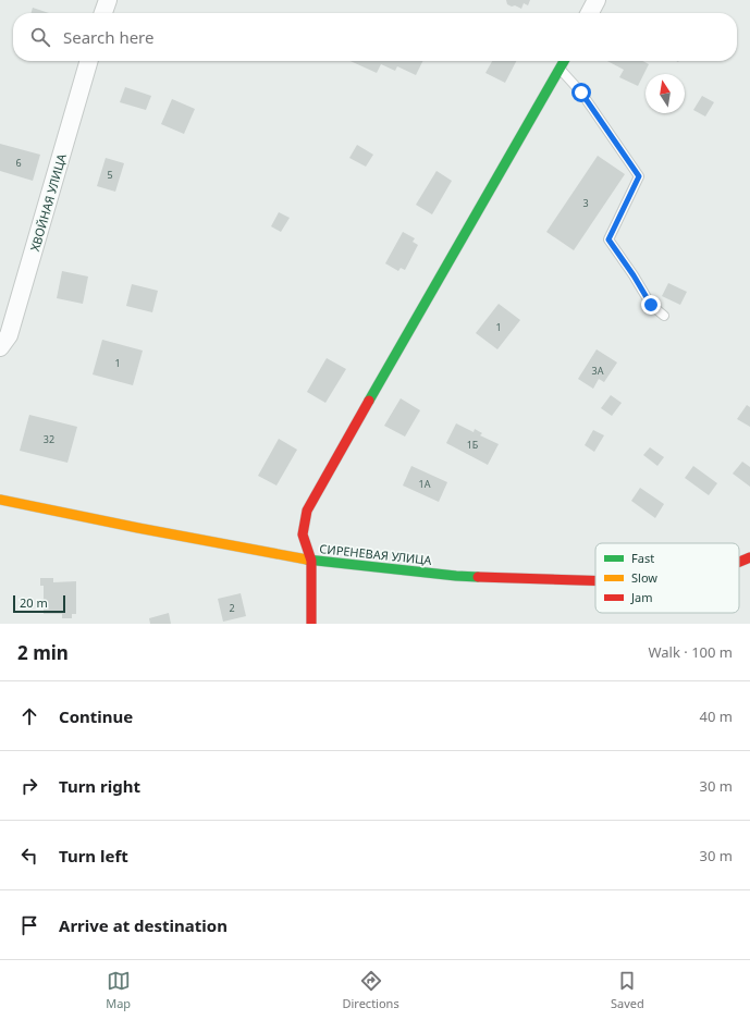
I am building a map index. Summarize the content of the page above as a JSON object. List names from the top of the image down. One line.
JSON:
{"streets":{"street":["ХВОЙНАЯ УЛИЦА","СИРЕНЕВАЯ УЛИЦА"]},"house_numbers":["6","5","3","1","1","3А","32","1Б","1А","2"],"legend":["Fast","Slow","Jam"],"scale_bar":"20 m","north":"top","page":{"search":"Search here","scale":"20 m","heading":["2 min","Walk · 100 m"],"list":[["Continue","40 m"],["Turn right","30 m"],["Turn left","30 m"],"Arrive at destination"],"nav":["Map","Directions","Saved"]}}
